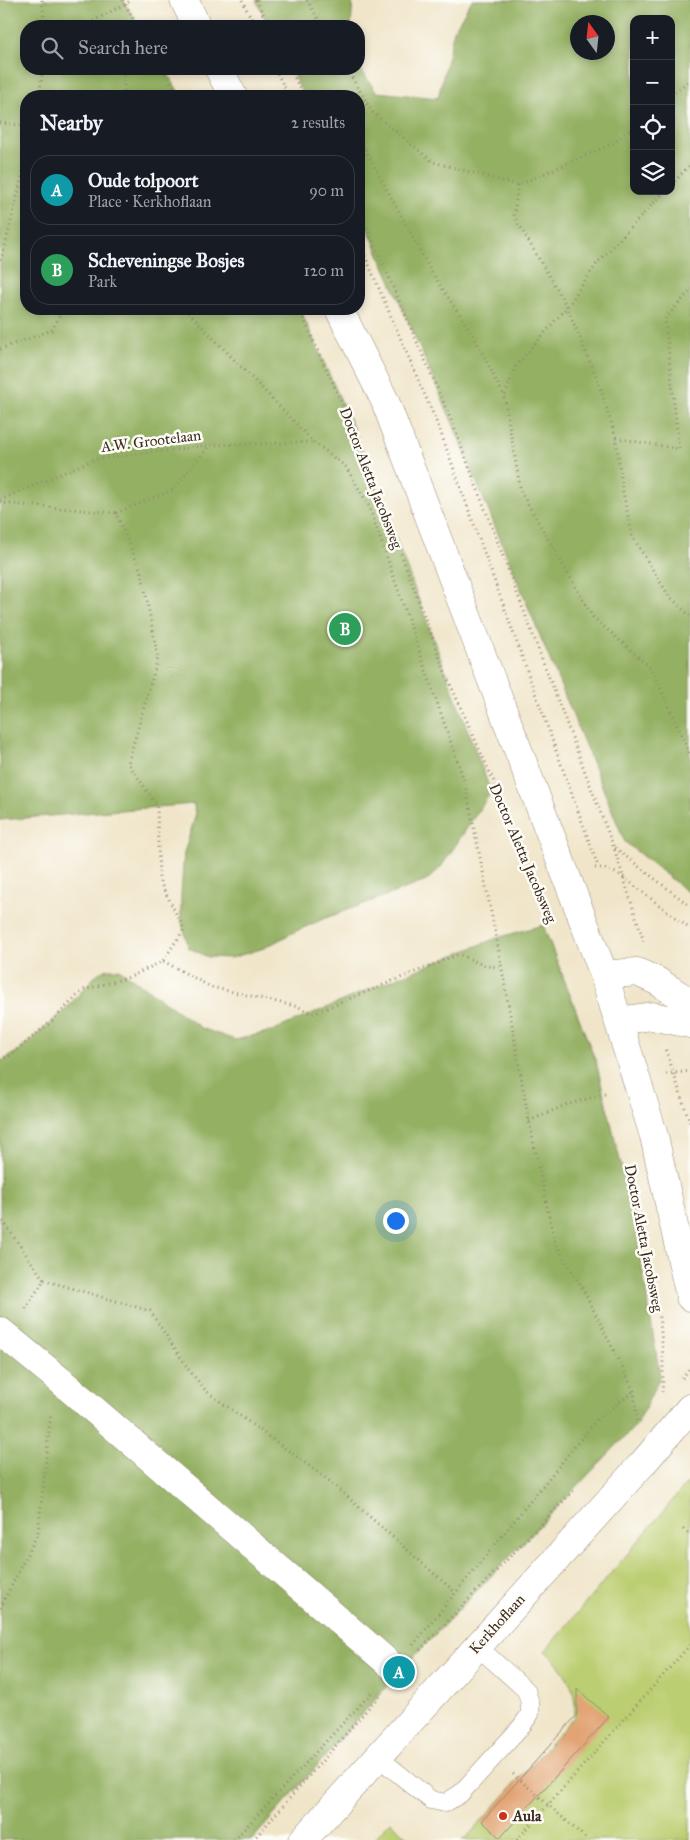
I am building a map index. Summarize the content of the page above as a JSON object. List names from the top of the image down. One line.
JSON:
{"streets":{"street":["Doctor Aletta Jacobsweg","Kerkhoflaan"],"path":["A.W. Grootelaan"]},"crossings":[["Doctor Aletta Jacobsweg","Kerkhoflaan"]],"places":["Aula"],"north":"top","page":{"map_buttons":["+","−"],"search":"Search here","heading":["Nearby","2 results"],"list":[{"mark":"A","name":"Oude tolpoort","note":"Place · Kerkhoflaan","value":"90 m"},{"mark":"B","name":"Scheveningse Bosjes","note":"Park","value":"120 m"}],"pins":["B","A"]}}
